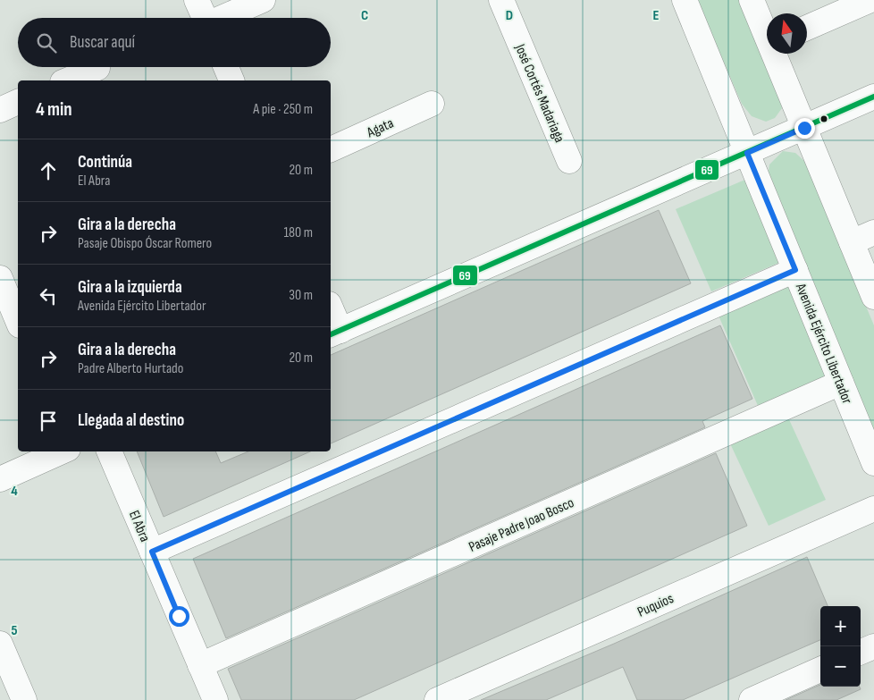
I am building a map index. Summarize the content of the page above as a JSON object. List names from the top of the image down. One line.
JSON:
{"streets":{"street":["José Cortés Madariaga","Agata","Avenida Ejército Libertador","Pasaje Padre Joao Bosco","El Abra","Puquios"]},"crossings":[["Avenida Ejército Libertador","Pasaje Padre Joao Bosco"],["Pasaje Padre Joao Bosco","El Abra"]],"lines":["transit line 69"],"north":"top","page":{"search":"Buscar aquí","heading":["4 min","A pie · 250 m"],"list":[["Continúa","El Abra","20 m"],["Gira a la derecha","Pasaje Obispo Óscar Romero","180 m"],["Gira a la izquierda","Avenida Ejército Libertador","30 m"],["Gira a la derecha","Padre Alberto Hurtado","20 m"],"Llegada al destino"],"map_buttons":["+","−"]},"grid":{"columns":["C","D","E"],"rows":["4","5"]}}
